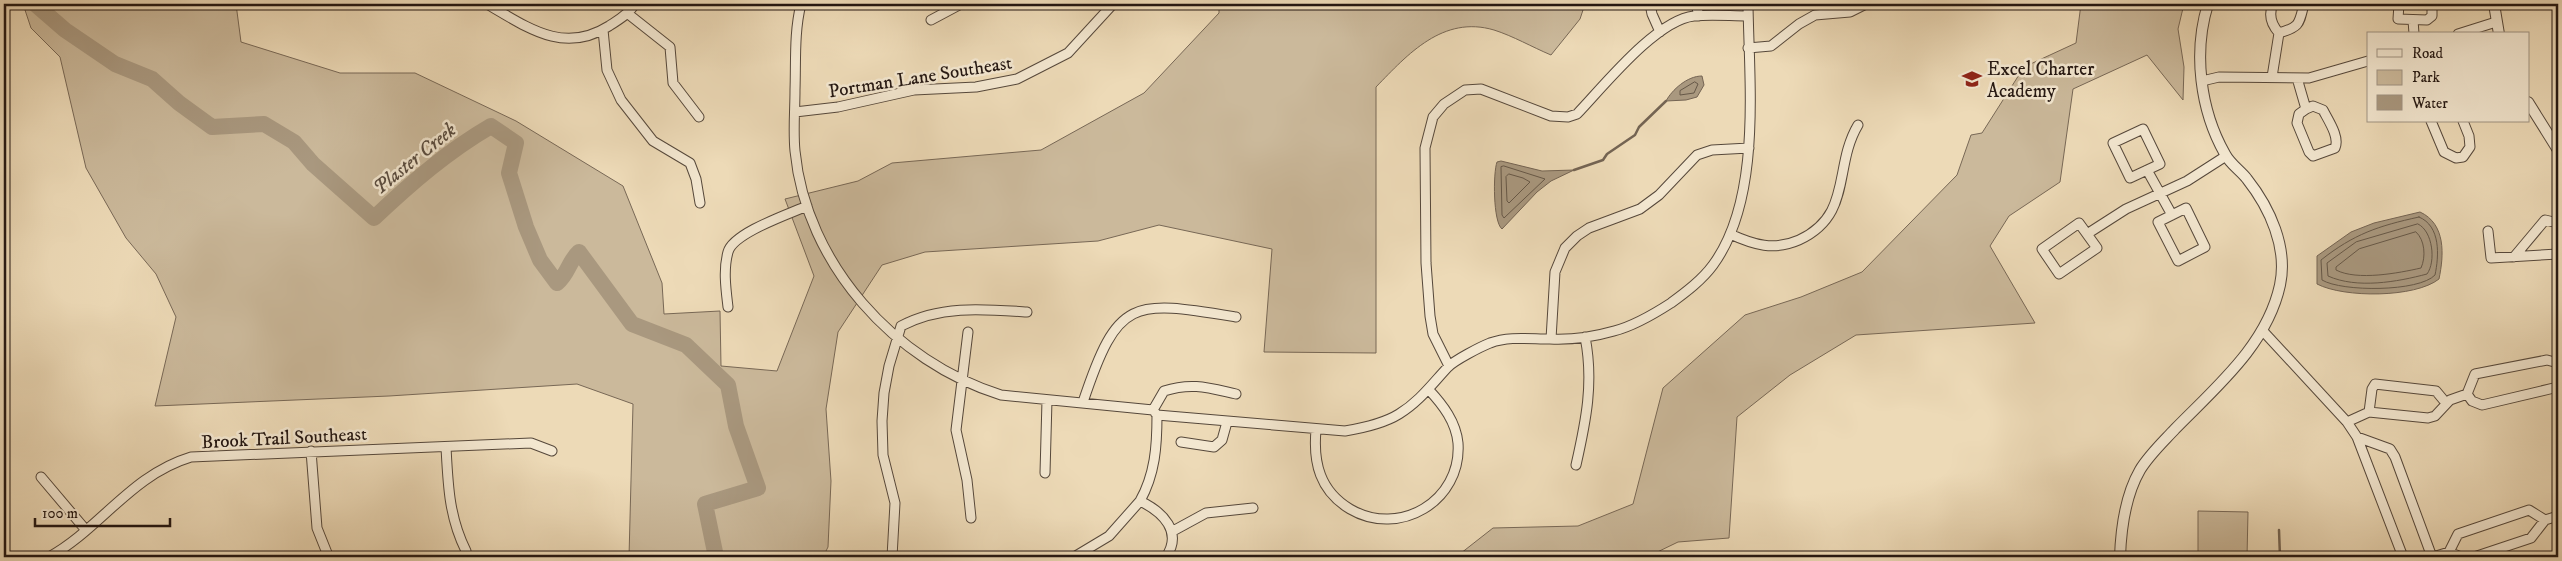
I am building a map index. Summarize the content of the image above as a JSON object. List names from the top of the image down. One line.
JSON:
{"streets":{"street":["Portman Lane Southeast","Brook Trail Southeast"]},"water":["Plaster Creek"],"places":{"school or university":["Excel Charter Academy"]},"legend":["Road","Park","Water"],"scale_bar":"100 m"}
